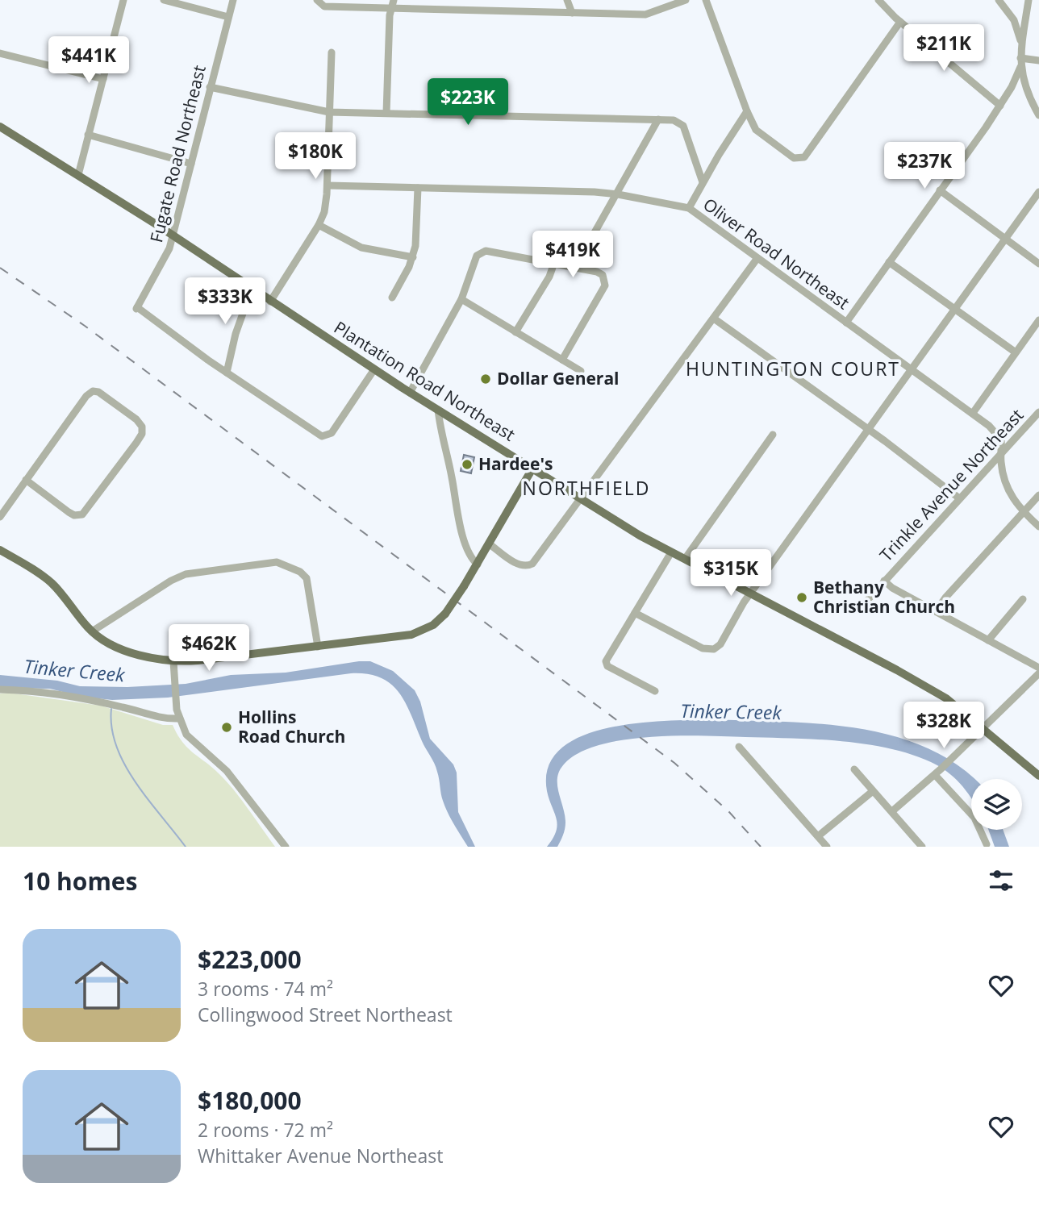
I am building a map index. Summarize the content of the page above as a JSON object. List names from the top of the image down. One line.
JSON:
{"streets":{"main road":["Plantation Road Northeast"],"street":["Fugate Road Northeast","Oliver Road Northeast","Trinkle Avenue Northeast"]},"crossings":[["Fugate Road Northeast","Plantation Road Northeast"],["Oliver Road Northeast","Trinkle Avenue Northeast"]],"districts":["HUNTINGTON COURT","NORTHFIELD"],"water":["Tinker Creek"],"places":["Dollar General","Hardee's","Bethany Christian Church","Hollins Road Church"],"page":{"price":["$211K","$441K","$223K","$180K","$237K","$419K","$333K","$315K","$462K","$328K"],"heading":"10 homes","list":[{"name":"$223,000","note":"3 rooms · 74 m² · Collingwood Street Northeast"},{"name":"$180,000","note":"2 rooms · 72 m² · Whittaker Avenue Northeast"}]}}
